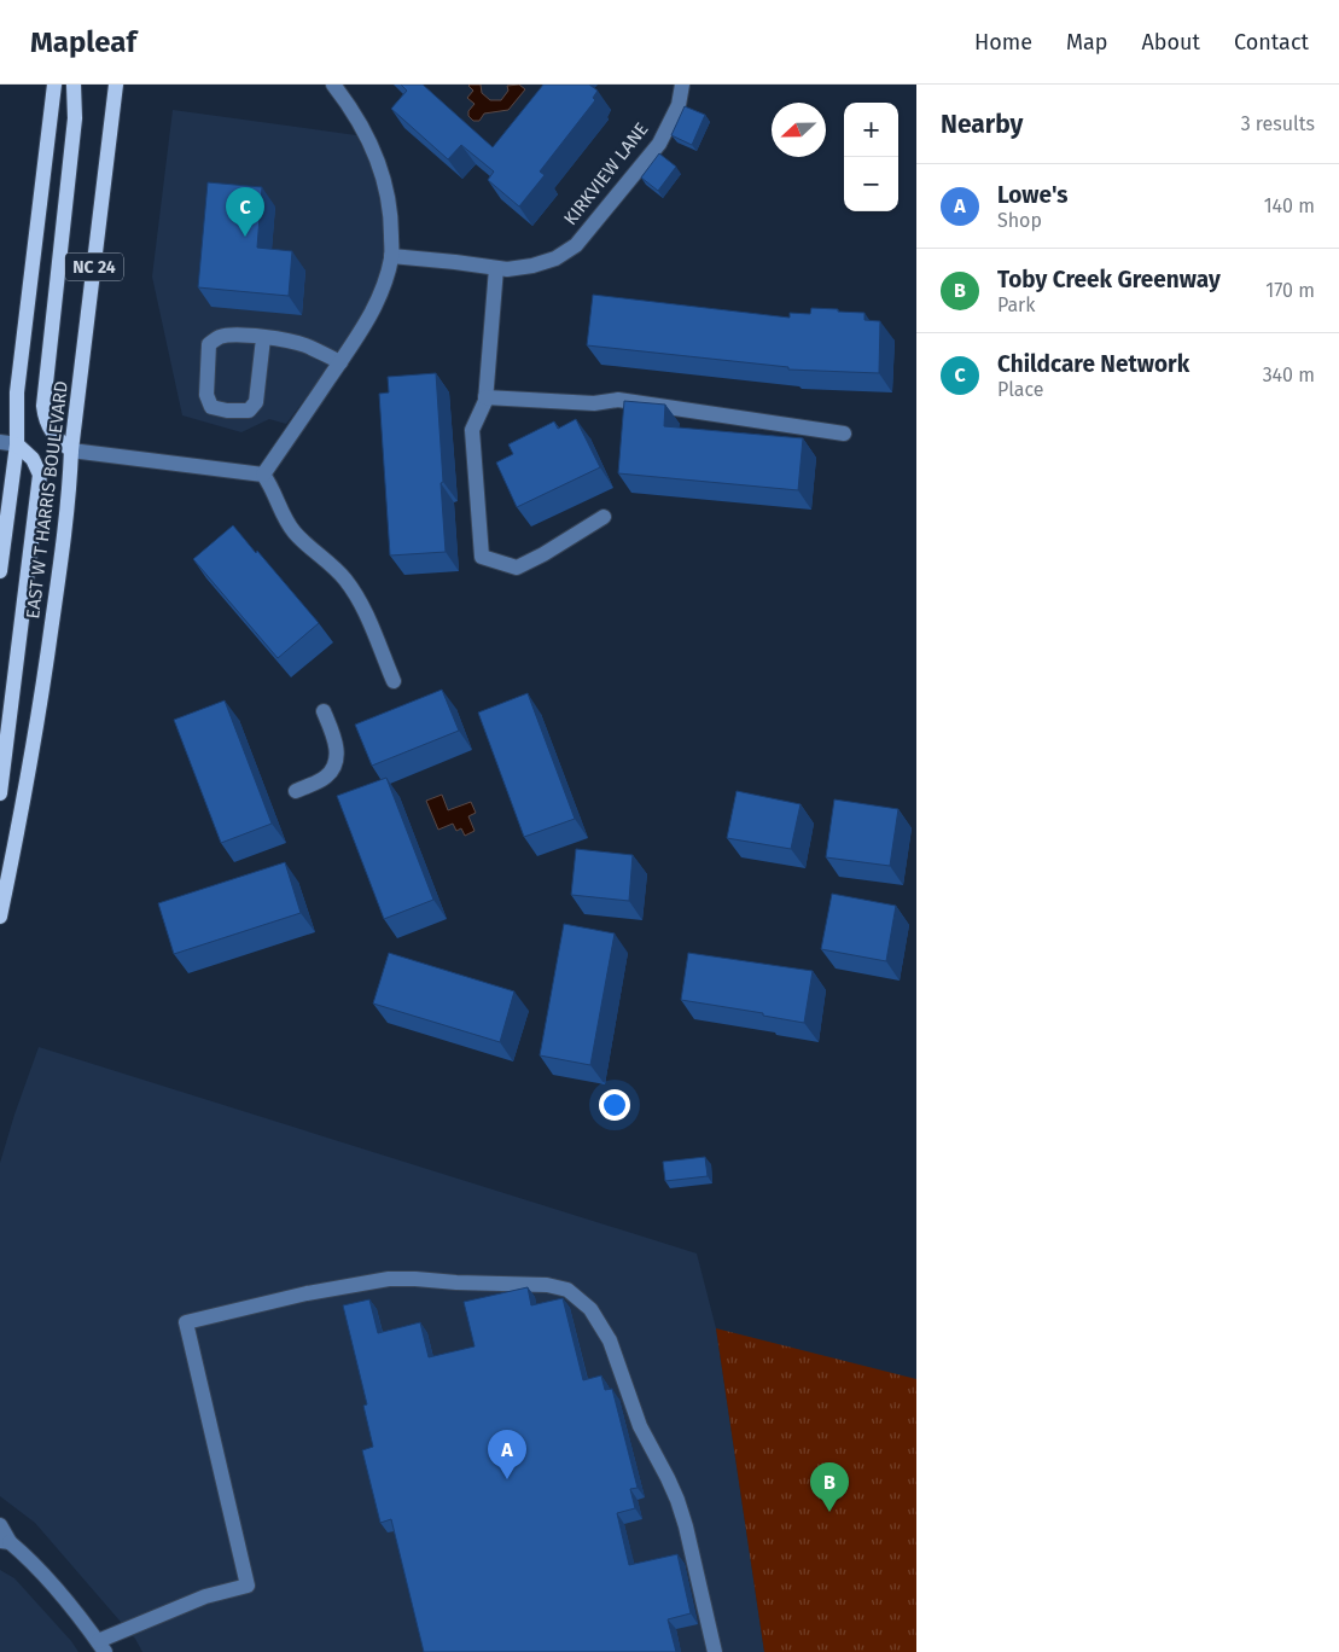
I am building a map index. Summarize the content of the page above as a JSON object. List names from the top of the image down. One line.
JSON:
{"streets":{"main road":["NC 24","EAST W T HARRIS BOULEVARD"],"street":["KIRKVIEW LANE"]},"north":"left","page":{"header":"Mapleaf","nav":["Home","Map","About","Contact"],"heading":["Nearby","3 results"],"map_buttons":["+","−"],"list":[{"mark":"A","name":"Lowe's","note":"Shop","value":"140 m"},{"mark":"B","name":"Toby Creek Greenway","note":"Park","value":"170 m"},{"mark":"C","name":"Childcare Network","note":"Place","value":"340 m"}],"pins":["C","A","B"]}}
